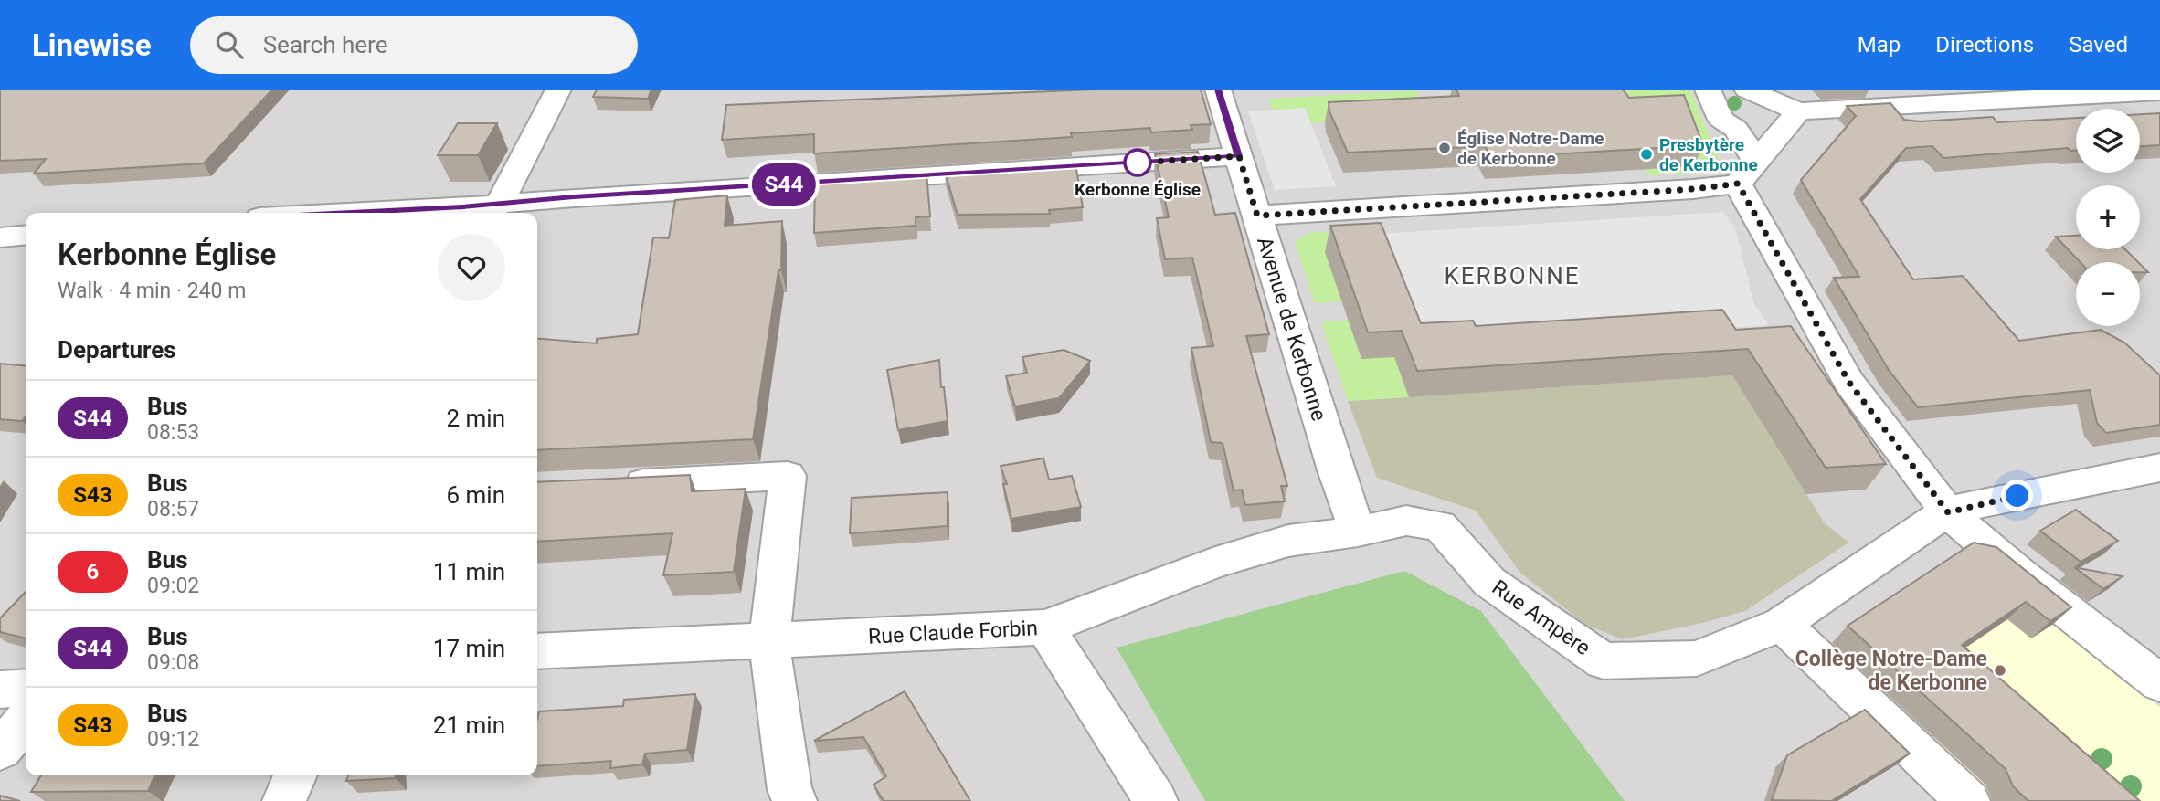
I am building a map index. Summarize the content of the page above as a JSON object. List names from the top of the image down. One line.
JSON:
{"streets":{"street":["Avenue de Kerbonne","Rue Ampère","Rue Claude Forbin"]},"crossings":[["Avenue de Kerbonne","Rue Ampère"],["Avenue de Kerbonne","Rue Claude Forbin"],["Rue Ampère","Rue Claude Forbin"]],"districts":["KERBONNE"],"places":["Église Notre-Dame de Kerbonne","Presbytère de Kerbonne","Kerbonne Église","Collège Notre-Dame de Kerbonne"],"lines":["bus line S44"],"page":{"header":"Linewise","search":"Search here","nav":["Map","Directions","Saved"],"on_map":"S44","map_buttons":["+","−"],"heading":[["Kerbonne Église","Walk · 4 min · 240 m"],"Departures"],"list":[{"mark":"S44","name":"Bus","note":"08:53","value":"2 min"},{"mark":"S43","name":"Bus","note":"08:57","value":"6 min"},{"mark":"6","name":"Bus","note":"09:02","value":"11 min"},{"mark":"S44","name":"Bus","note":"09:08","value":"17 min"},{"mark":"S43","name":"Bus","note":"09:12","value":"21 min"}]}}
